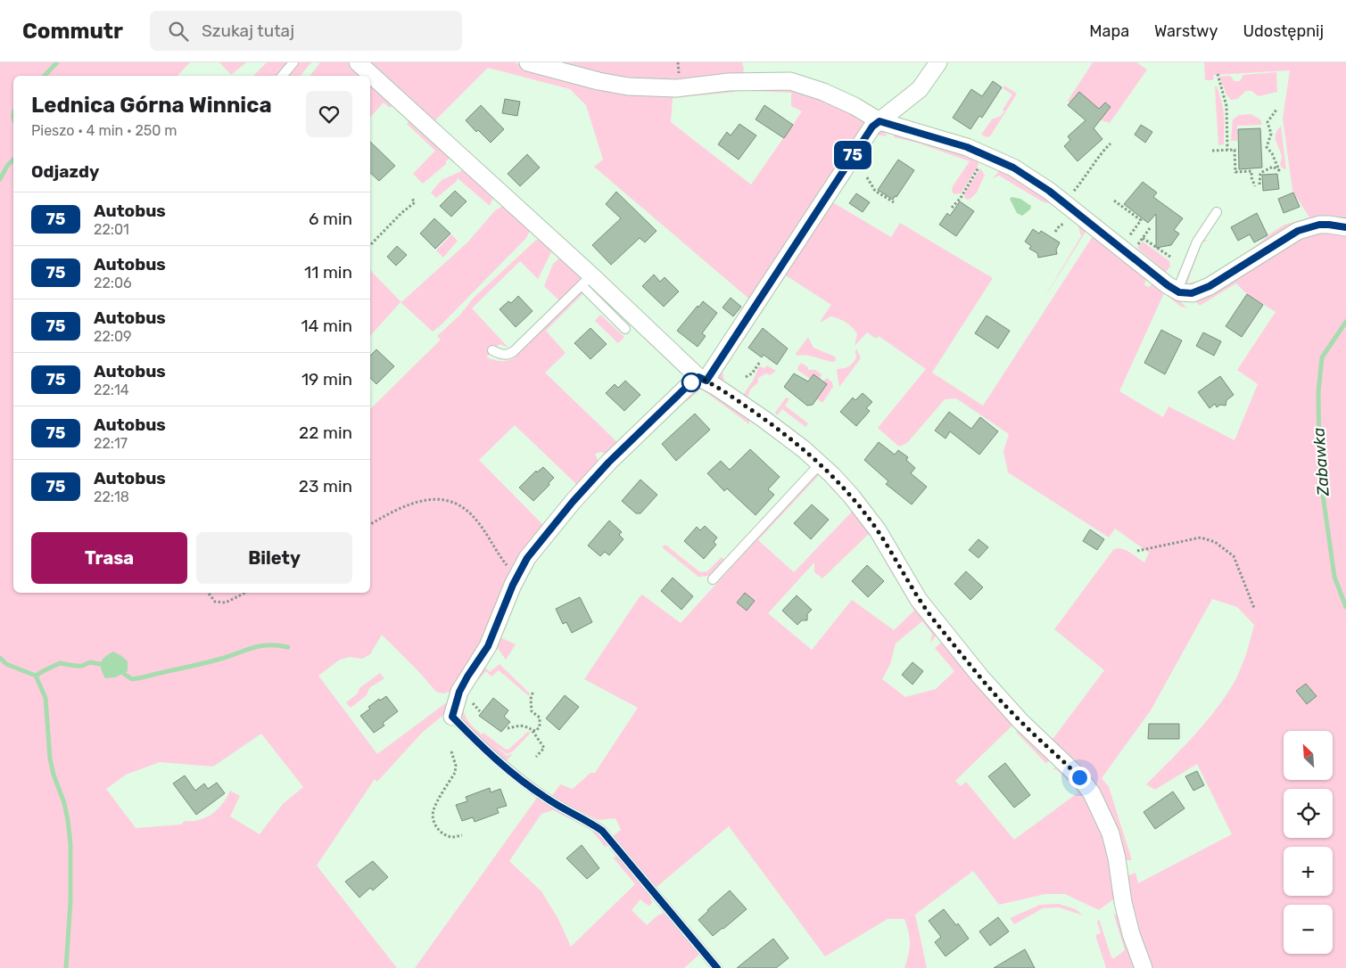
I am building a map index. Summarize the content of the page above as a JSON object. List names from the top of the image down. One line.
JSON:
{"water":["Zabawka"],"lines":["bus line 75"],"north":"top left","page":{"header":"Commutr","search":"Szukaj tutaj","nav":["Mapa","Warstwy","Udostępnij"],"on_map":"75","heading":[["Lednica Górna Winnica","Pieszo · 4 min · 250 m"],"Odjazdy"],"list":[{"mark":"75","name":"Autobus","note":"22:01","value":"6 min"},{"mark":"75","name":"Autobus","note":"22:06","value":"11 min"},{"mark":"75","name":"Autobus","note":"22:09","value":"14 min"},{"mark":"75","name":"Autobus","note":"22:14","value":"19 min"},{"mark":"75","name":"Autobus","note":"22:17","value":"22 min"},{"mark":"75","name":"Autobus","note":"22:18","value":"23 min"}],"buttons":["Trasa","Bilety"],"map_buttons":["+","−"]}}
